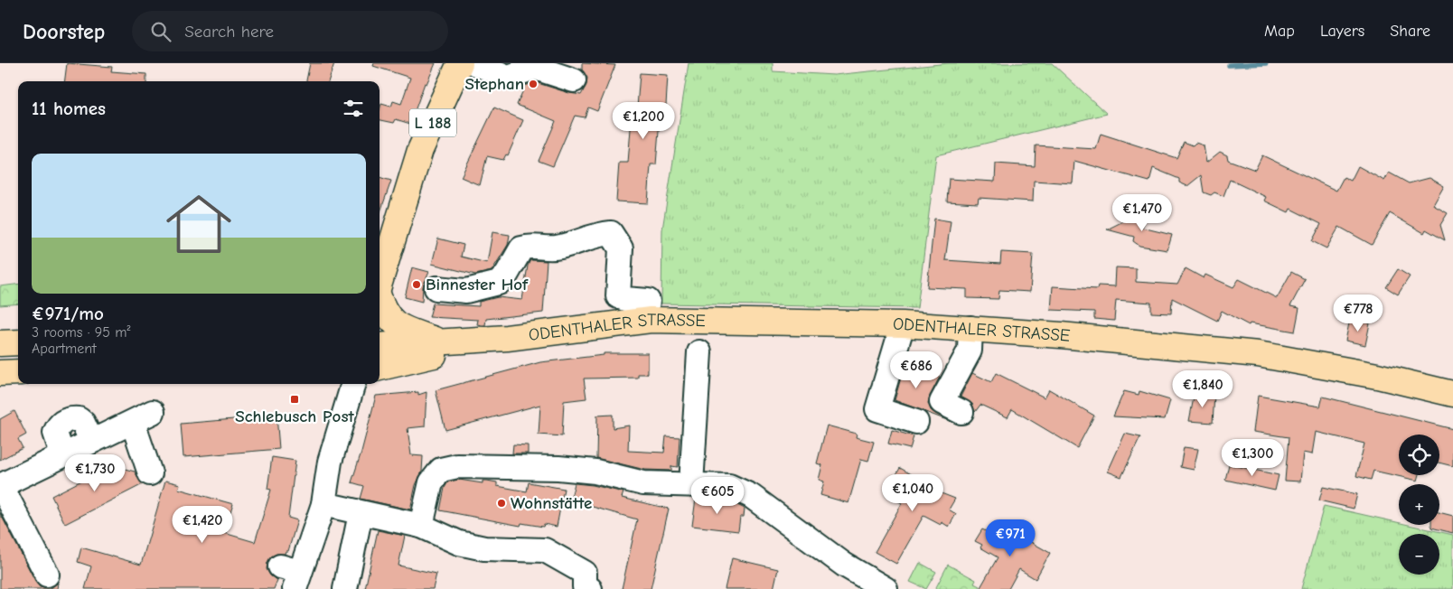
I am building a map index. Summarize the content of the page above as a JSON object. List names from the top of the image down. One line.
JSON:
{"streets":{"main road":["L 188","ODENTHALER STRASSE"]},"places":{"other":["Stephan","Binnester Hof","Wohnstätte"],"transit":["Schlebusch Post"]},"page":{"header":"Doorstep","search":"Search here","nav":["Map","Layers","Share"],"heading":"11 homes","price":["€1,200","€1,470","€778","€686","€1,840","€1,300","€1,730","€1,040","€605","€1,420","€971"],"list":[{"name":"€971/mo","note":"3 rooms · 95 m² · Apartment"}],"map_buttons":["+","−"]}}
